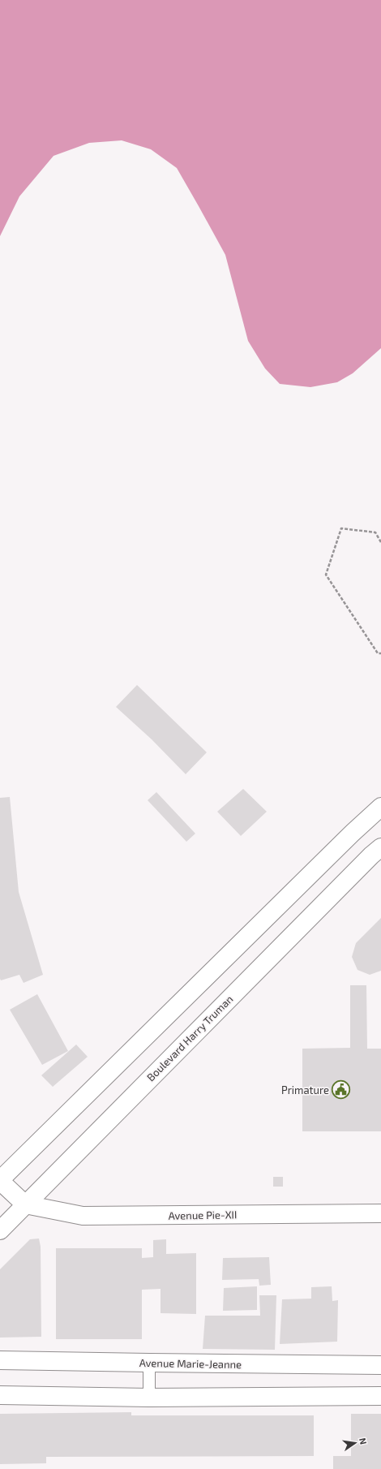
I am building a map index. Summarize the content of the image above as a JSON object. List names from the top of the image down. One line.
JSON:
{"streets":{"main road":["Boulevard Harry Truman","Avenue Pie-XII","Avenue Marie-Jeanne"]},"crossings":[["Boulevard Harry Truman","Avenue Pie-XII"]],"places":{"public building":["Primature"]},"north":"right"}
